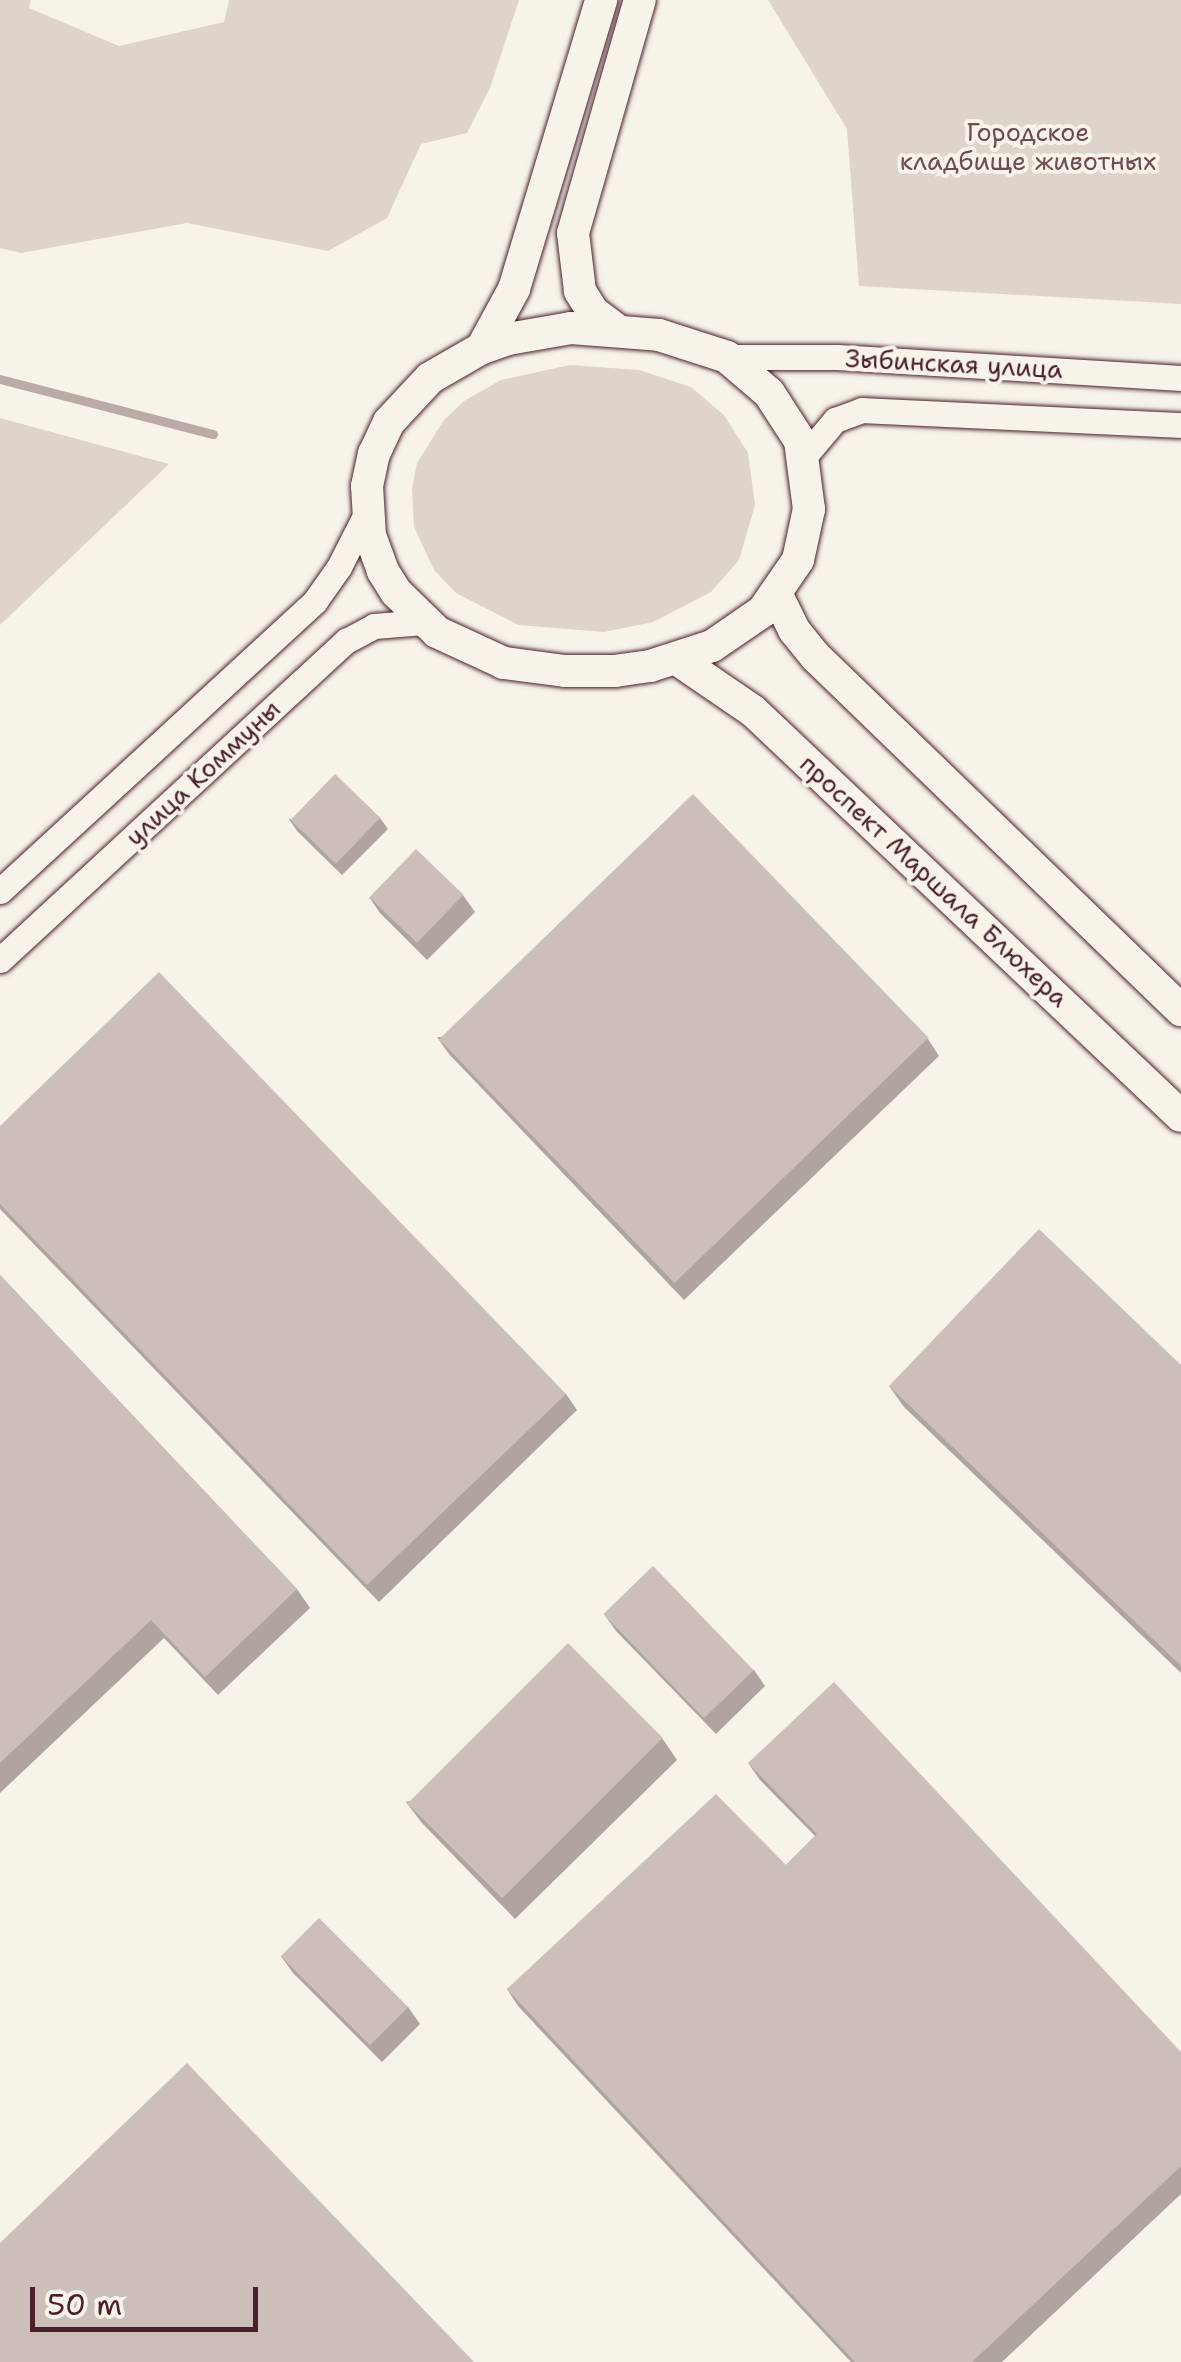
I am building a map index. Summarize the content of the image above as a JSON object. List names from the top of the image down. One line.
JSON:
{"streets":{"street":["Зыбинская улица","улица Коммуны","проспект Маршала Блюхера"]},"parks":["Городское кладбище животных"],"scale_bar":"50 m"}
